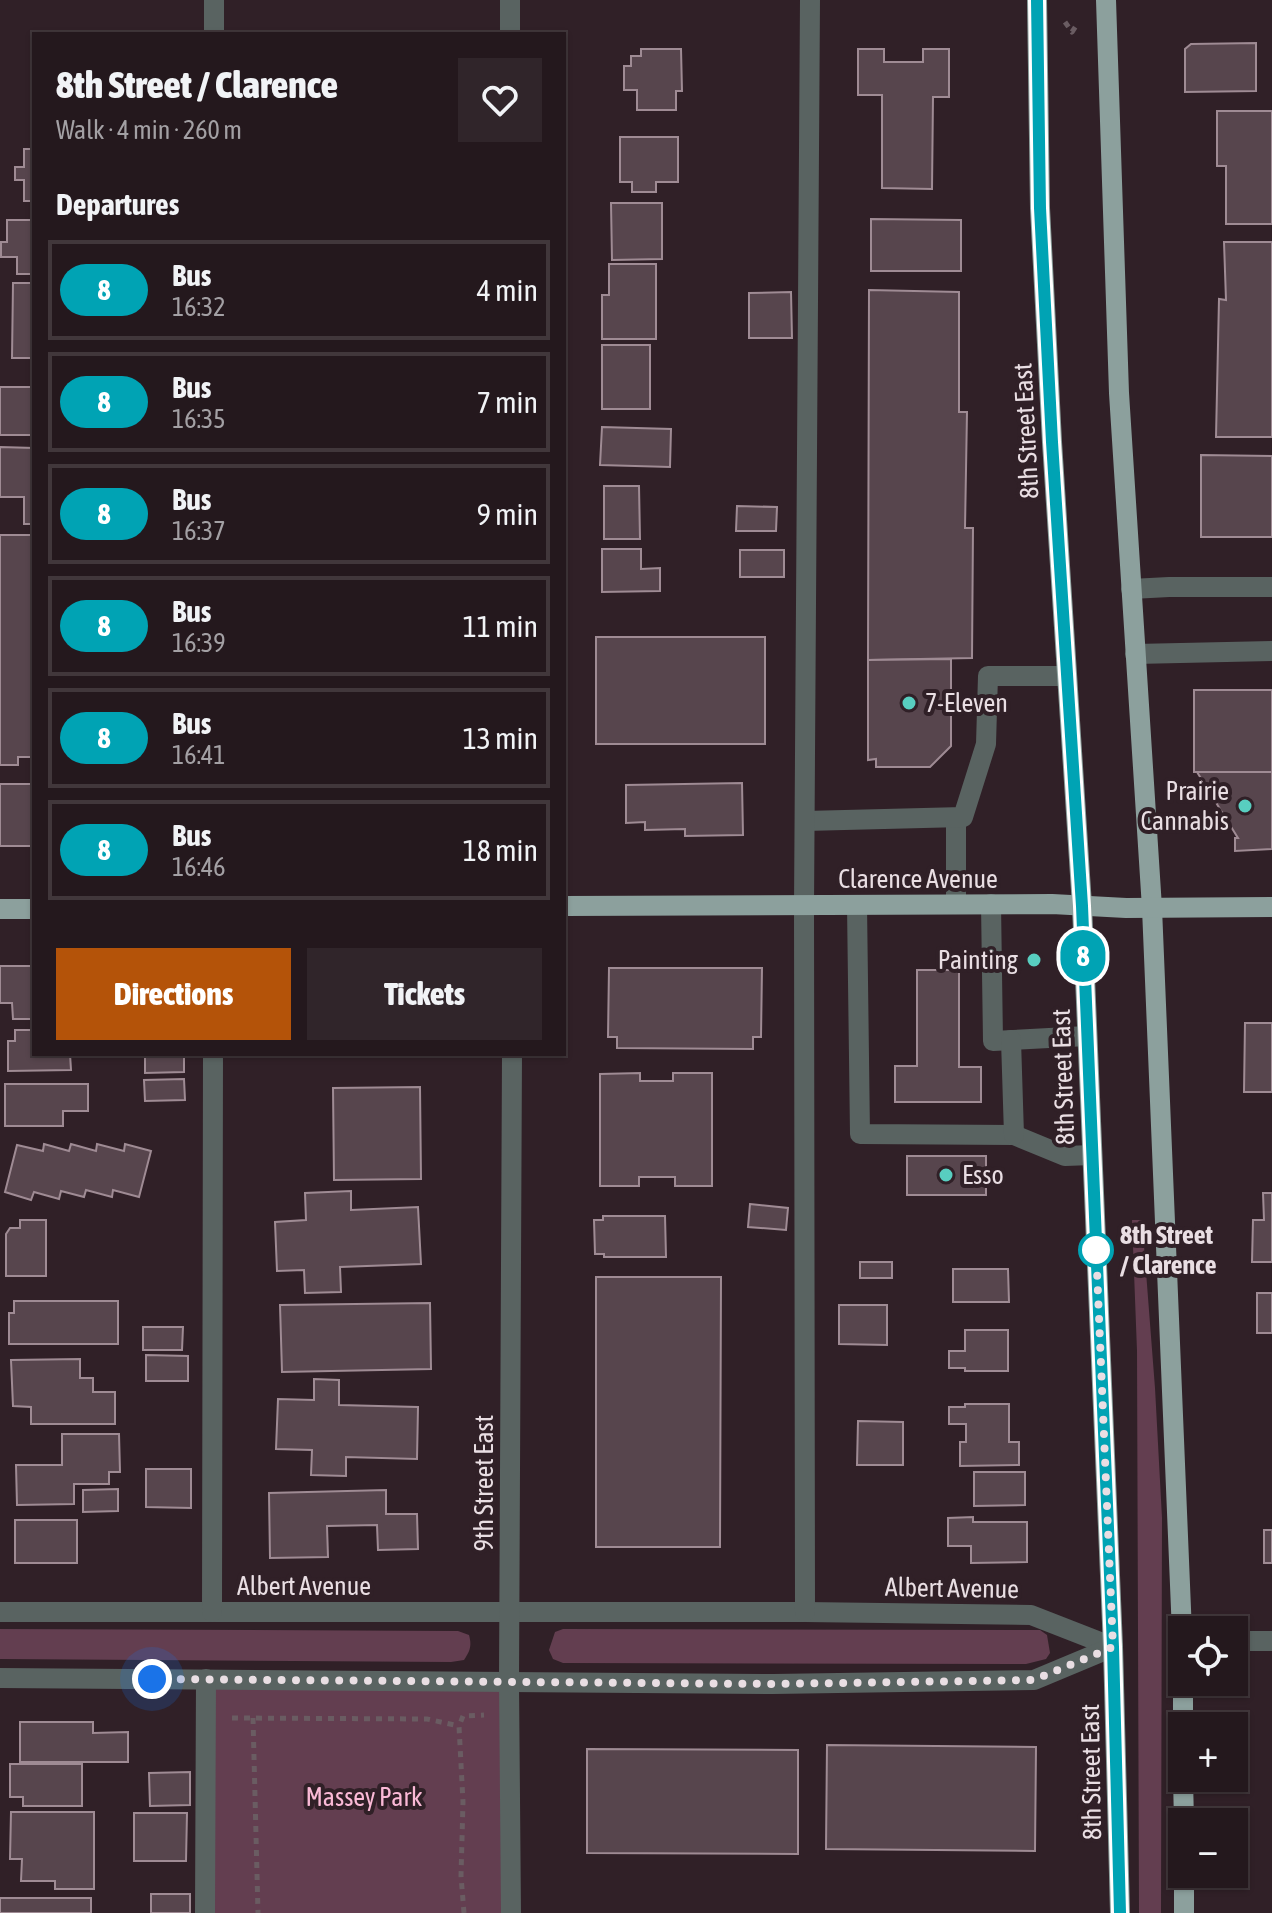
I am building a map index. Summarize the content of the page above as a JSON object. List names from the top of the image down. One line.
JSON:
{"streets":{"main road":["8th Street East","Clarence Avenue"],"street":["9th Street East","Albert Avenue"]},"crossings":[["8th Street East","Clarence Avenue"],["8th Street East","Albert Avenue"],["9th Street East","Albert Avenue"]],"parks":["Massey Park"],"places":["7-Eleven","Prairie Cannabis","Painting","Esso","8th Street / Clarence"],"lines":["bus line 8"],"page":{"on_map":"8","heading":[["8th Street / Clarence","Walk · 4 min · 260 m"],"Departures"],"list":[{"mark":"8","name":"Bus","note":"16:32","value":"4 min"},{"mark":"8","name":"Bus","note":"16:35","value":"7 min"},{"mark":"8","name":"Bus","note":"16:37","value":"9 min"},{"mark":"8","name":"Bus","note":"16:39","value":"11 min"},{"mark":"8","name":"Bus","note":"16:41","value":"13 min"},{"mark":"8","name":"Bus","note":"16:46","value":"18 min"}],"buttons":["Directions","Tickets"],"map_buttons":["+","−"]}}
